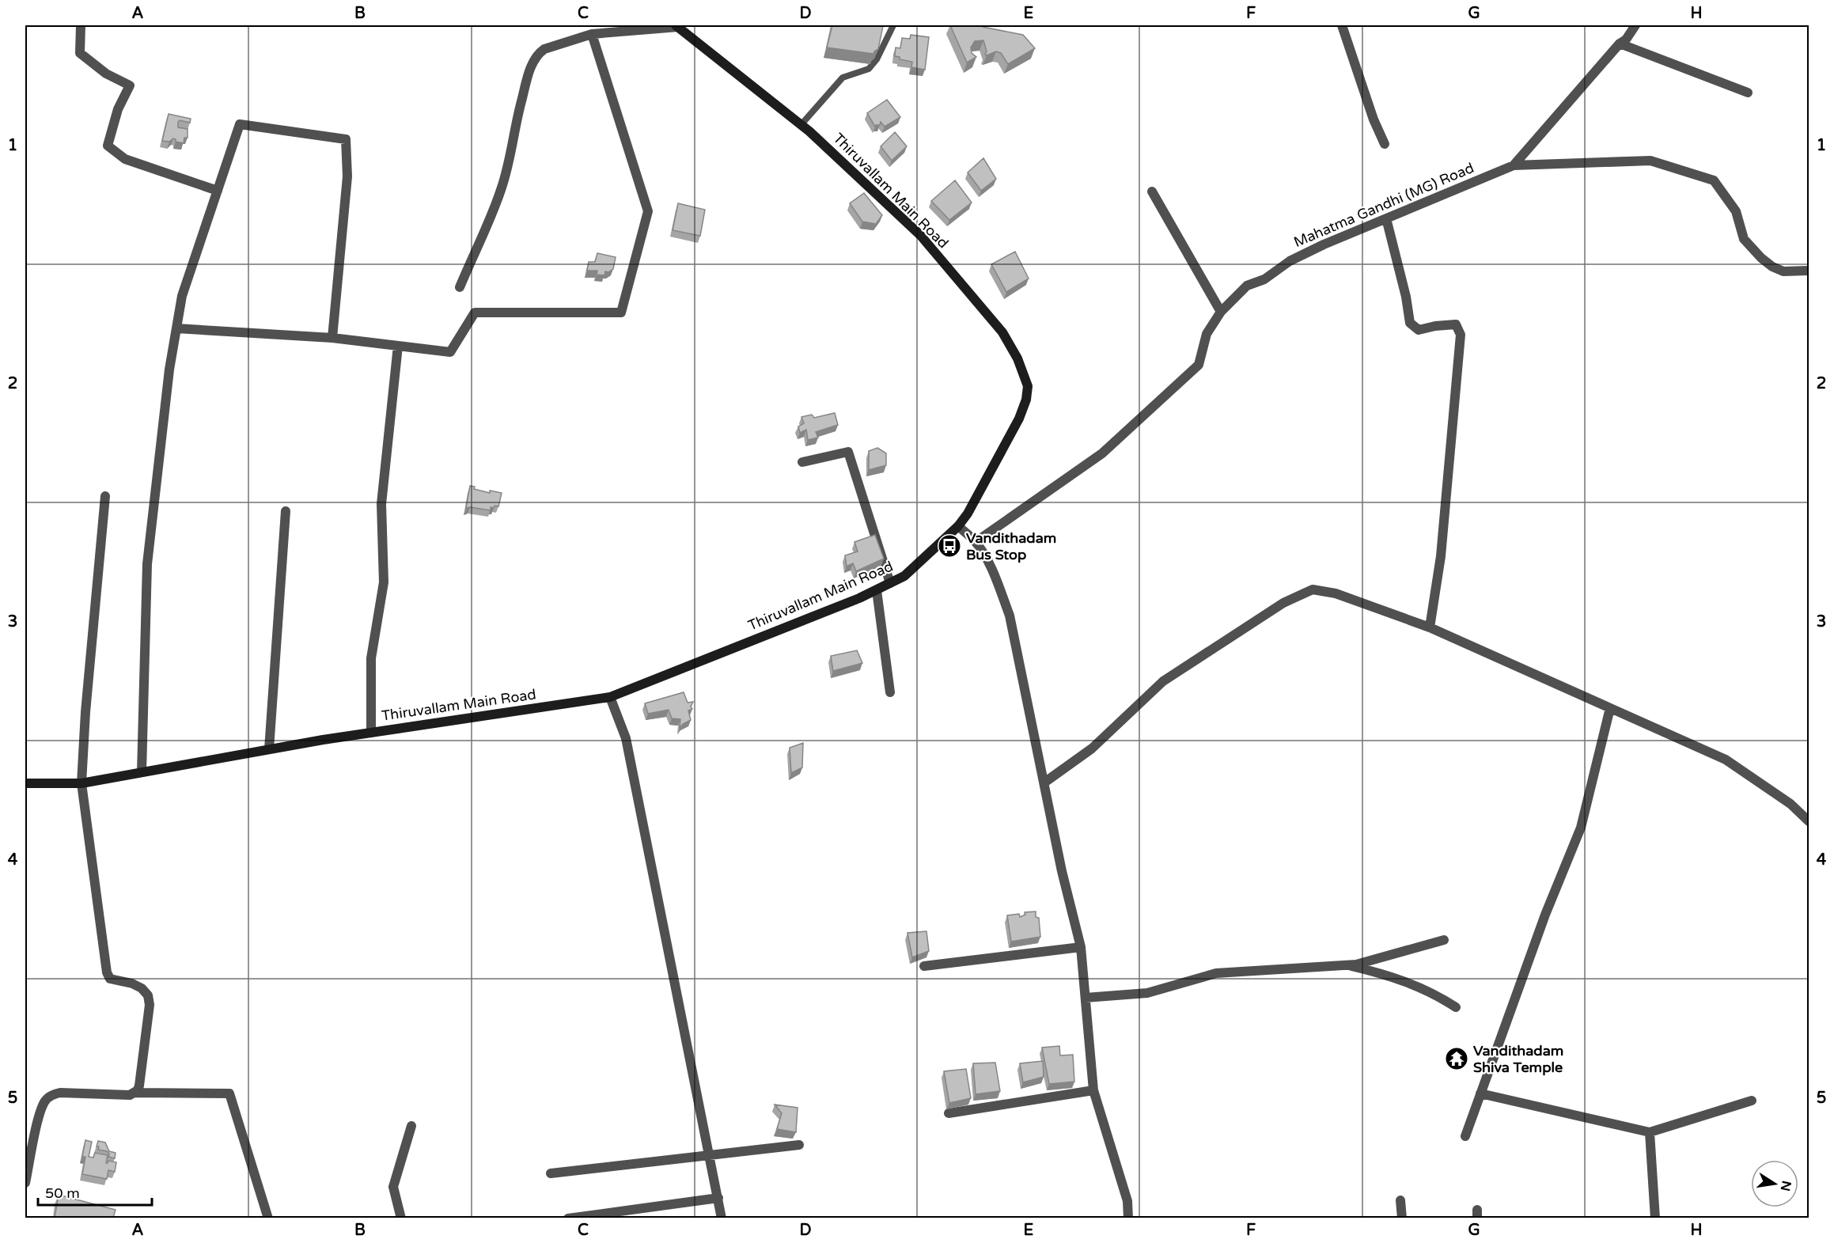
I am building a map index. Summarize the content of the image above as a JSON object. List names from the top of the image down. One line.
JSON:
{"streets":{"main road":["Thiruvallam Main Road"],"street":["Mahatma Gandhi (MG) Road"]},"places":{"bus stop":["Vandithadam Bus Stop"],"temple":["Vandithadam Shiva Temple"]},"scale_bar":"50 m","north":"right","grid":{"columns":["A","B","C","D","E","F","G","H"],"rows":["1","2","3","4","5"]}}
